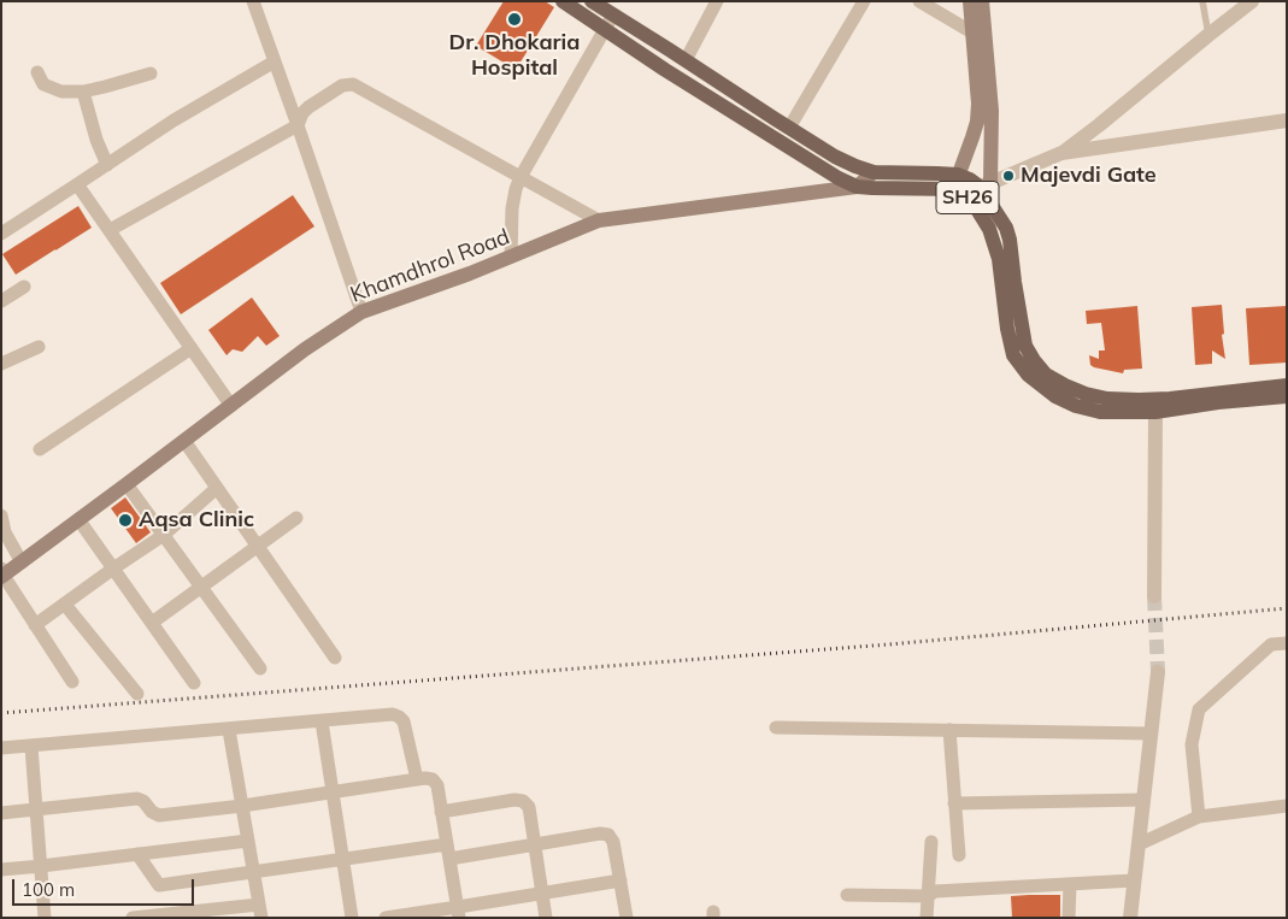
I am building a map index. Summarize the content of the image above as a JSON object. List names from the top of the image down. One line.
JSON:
{"streets":{"main road":["SH26","Khamdhrol Road"]},"crossings":[["SH26","Khamdhrol Road"]],"places":["Dr. Dhokaria Hospital","Majevdi Gate","Aqsa Clinic"],"scale_bar":"100 m"}
